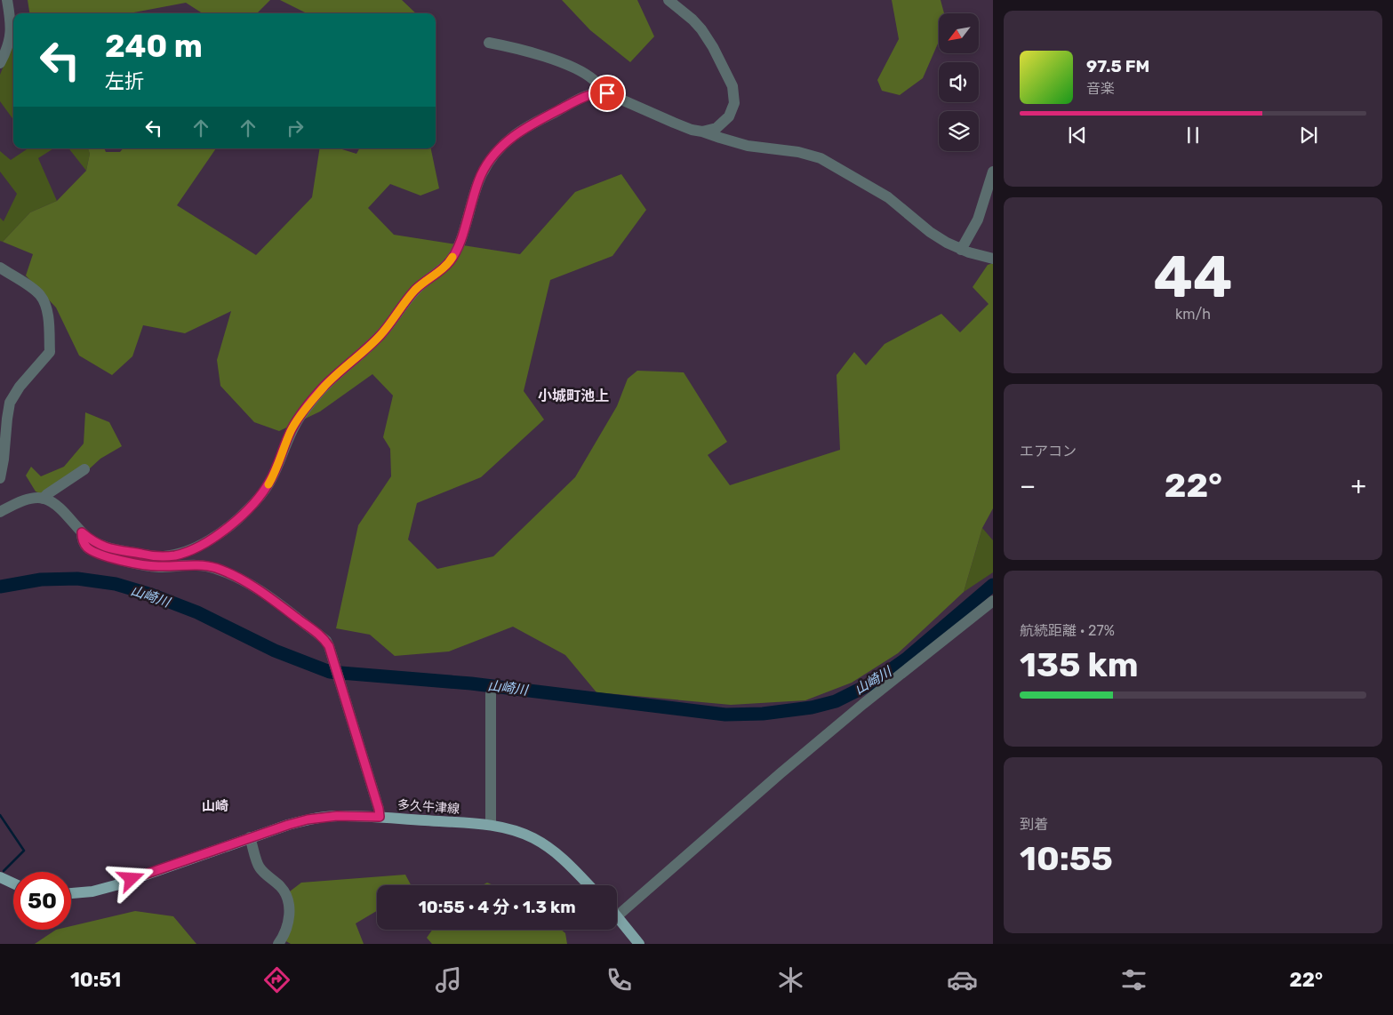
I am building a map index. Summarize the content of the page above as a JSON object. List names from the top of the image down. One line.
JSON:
{"streets":{"main road":["多久牛津線"]},"districts":["小城町池上","山崎"],"water":["山崎川"],"north":"bottom left","page":{"turn":["240 m","左折"],"song":["97.5 FM","音楽"],"tile":[["44","km/h"],"エアコン",["航続距離 · 27%","135 km"],["到着","10:55"]],"heat":["−","22°","+"],"limit":"50","trip":"10:55 · 4 分 · 1.3 km","tabs":["10:51","22°"]}}
